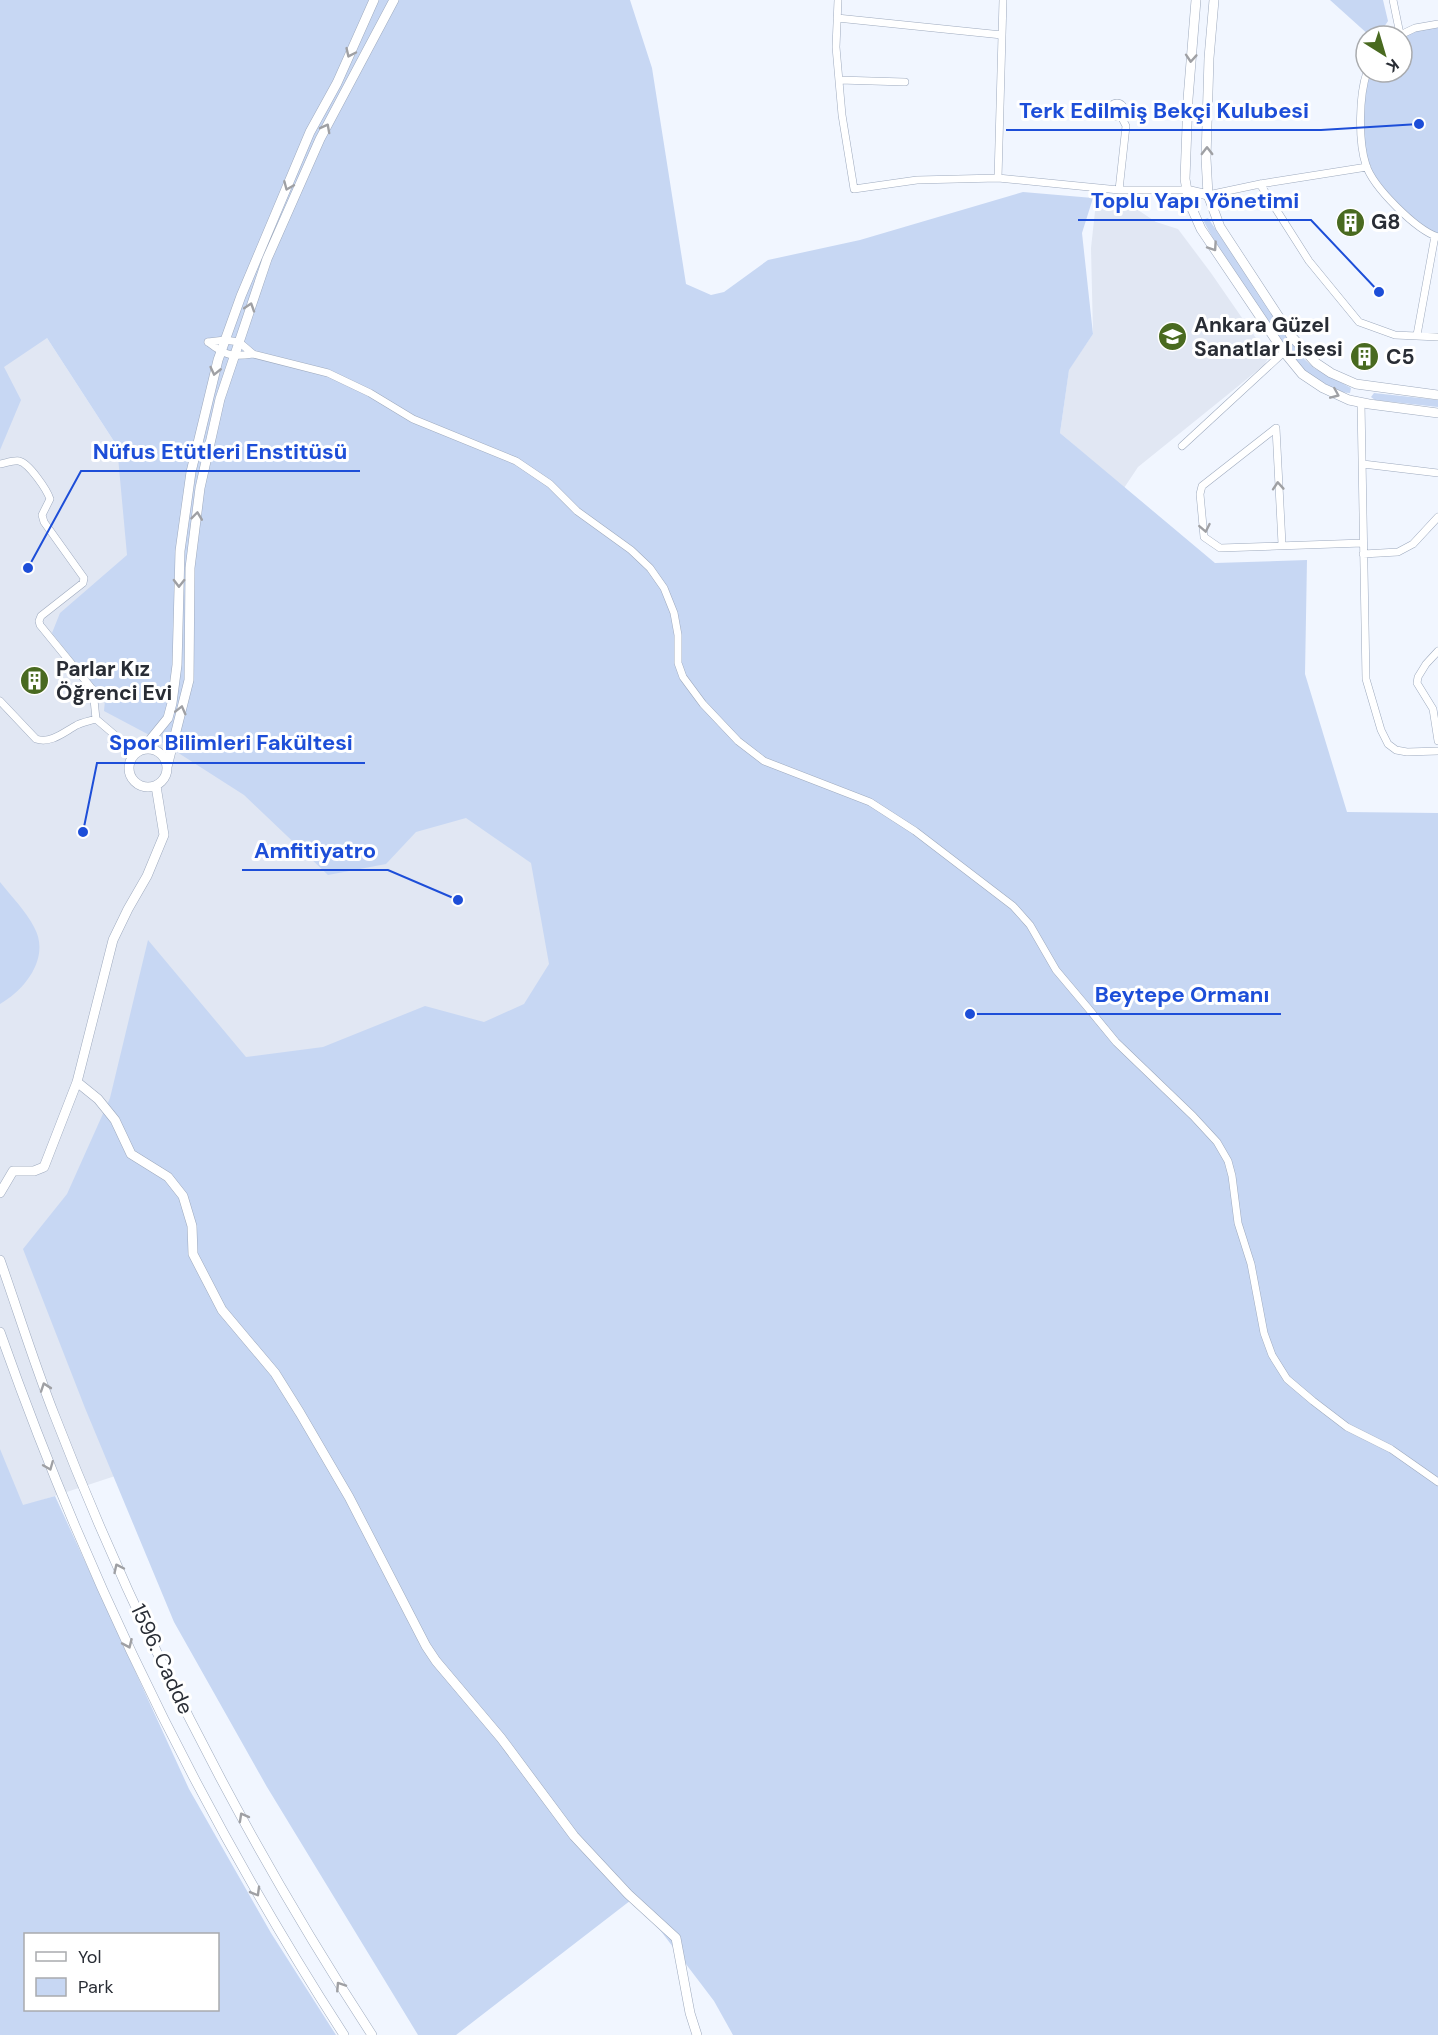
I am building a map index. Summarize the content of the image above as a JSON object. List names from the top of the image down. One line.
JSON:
{"streets":{"main road":["1596. Cadde"]},"places":{"other":["Terk Edilmiş Bekçi Kulubesi","Toplu Yapı Yönetimi","Nüfus Etütleri Enstitüsü","Spor Bilimleri Fakültesi","Amfitiyatro","Beytepe Ormanı"],"building":["G8","C5","Parlar Kız Öğrenci Evi"],"school or university":["Ankara Güzel Sanatlar Lisesi"]},"legend":["Yol","Park"],"north":"bottom right"}
